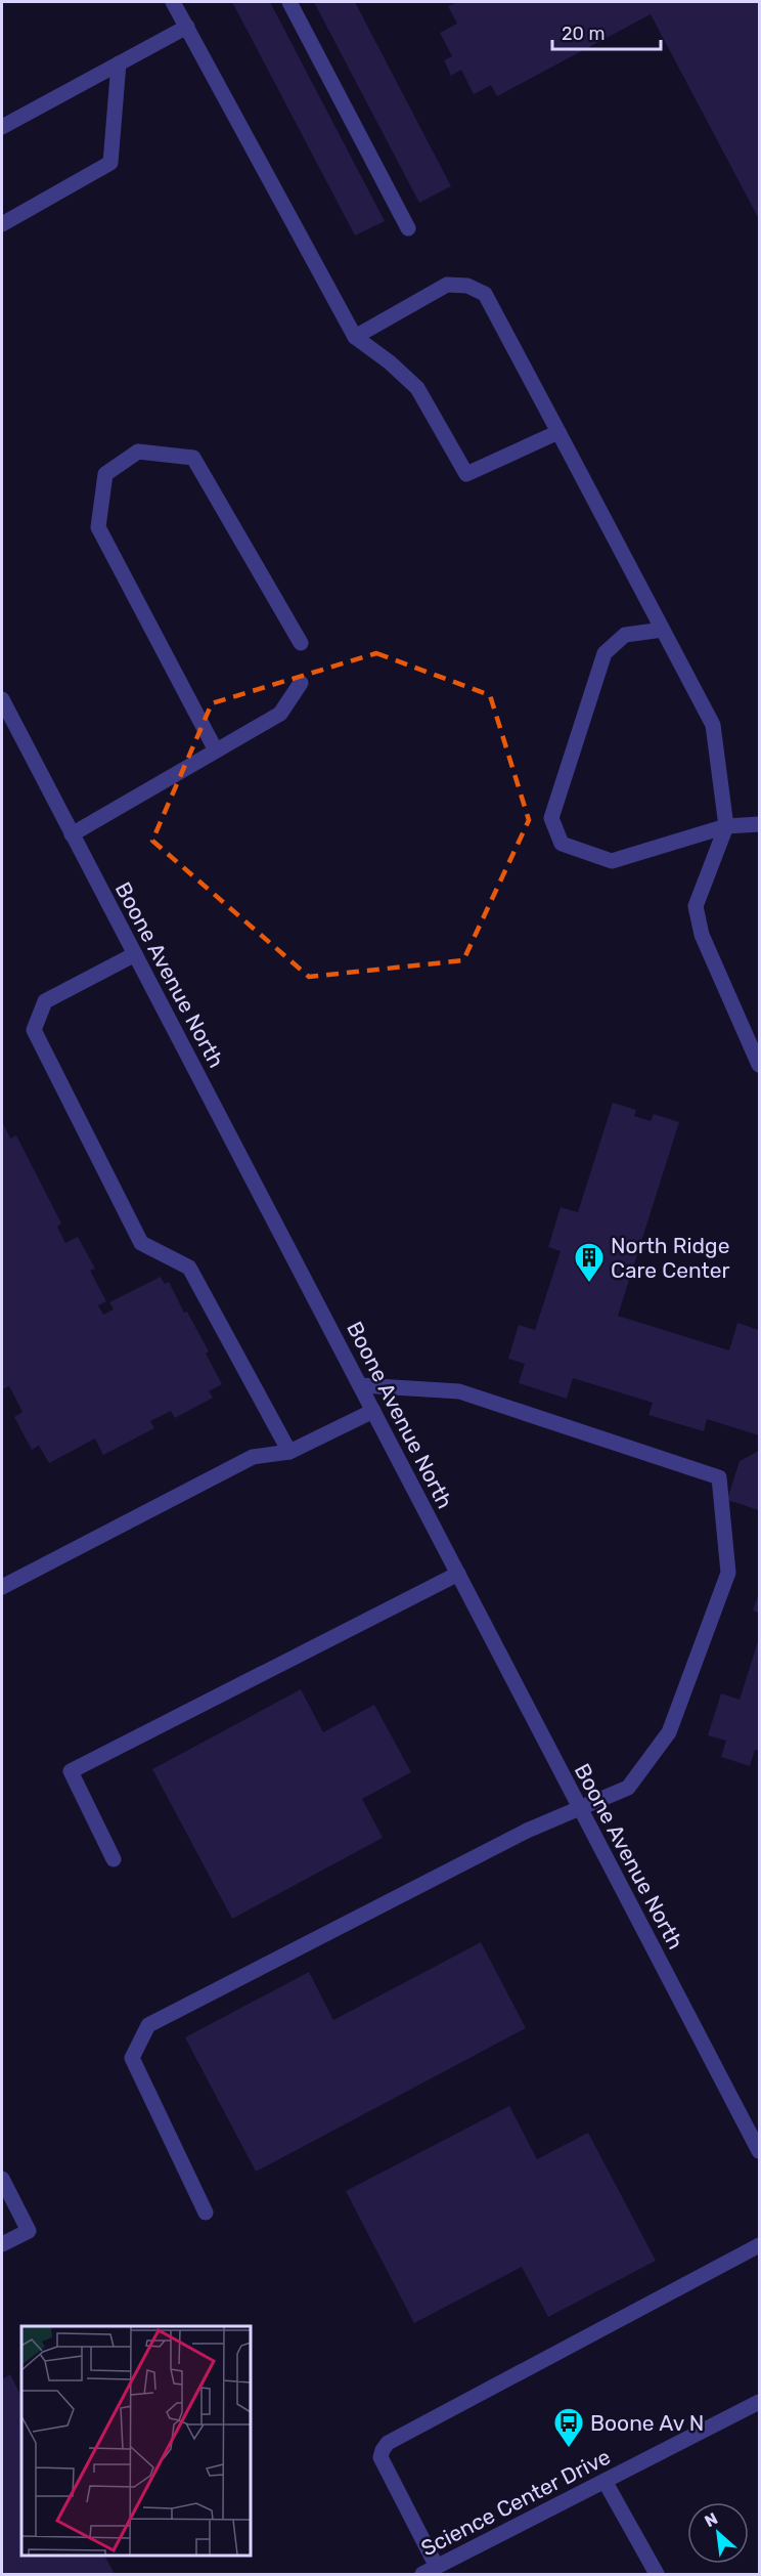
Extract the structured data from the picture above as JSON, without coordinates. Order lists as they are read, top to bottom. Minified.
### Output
{"streets":{"street":["Boone Avenue North","Science Center Drive"]},"places":{"building":["North Ridge Care Center"],"bus stop":["Boone Av N"]},"scale_bar":"20 m","north":"top left"}
